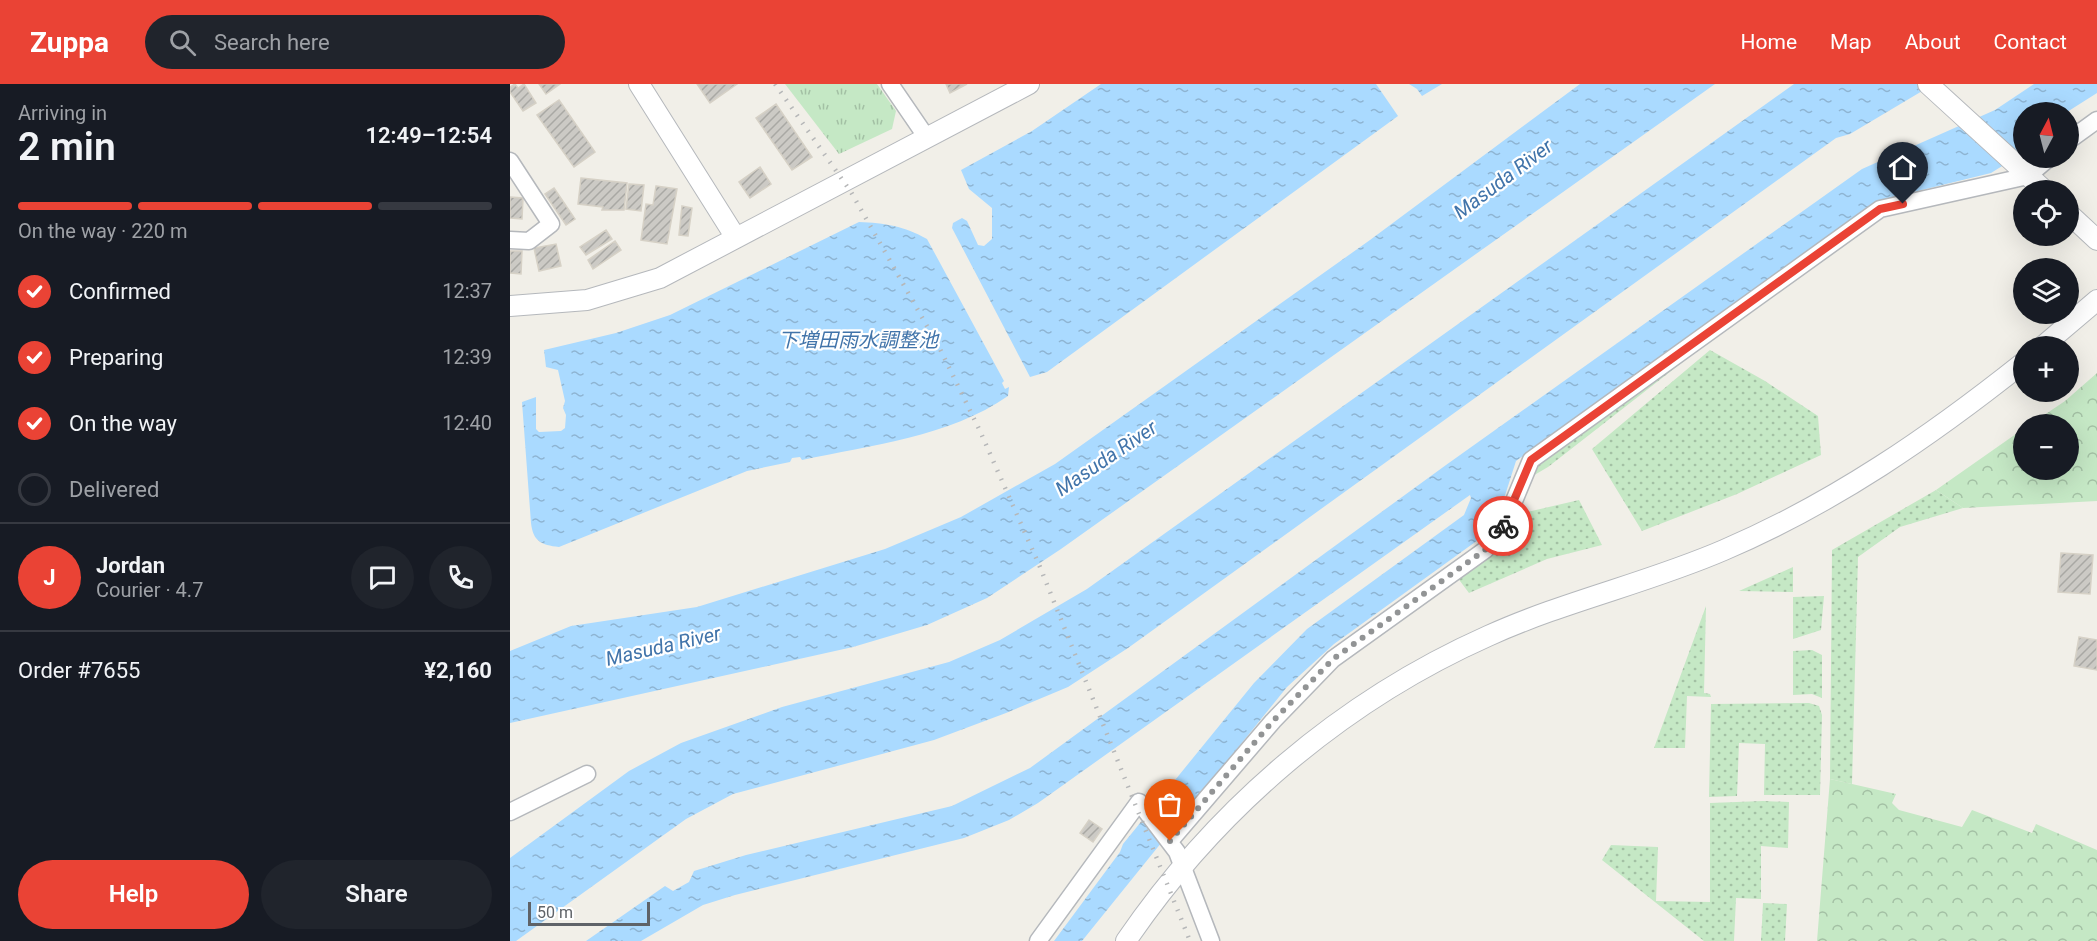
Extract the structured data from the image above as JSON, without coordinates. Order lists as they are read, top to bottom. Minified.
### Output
{"water":["Masuda River","下増田雨水調整池"],"scale_bar":"50 m","north":"top","page":{"header":"Zuppa","search":"Search here","nav":["Home","Map","About","Contact"],"heading":["2 min","Arriving in","12:49–12:54"],"panel":["Jordan","Courier · 4.7","Order #7655","¥2,160"],"map_buttons":["+","−"],"bar":"On the way · 220 m","list":[["Confirmed","12:37"],["Preparing","12:39"],["On the way","12:40"],"Delivered"],"round":"J","buttons":["Help","Share"],"scale":"50 m"}}
